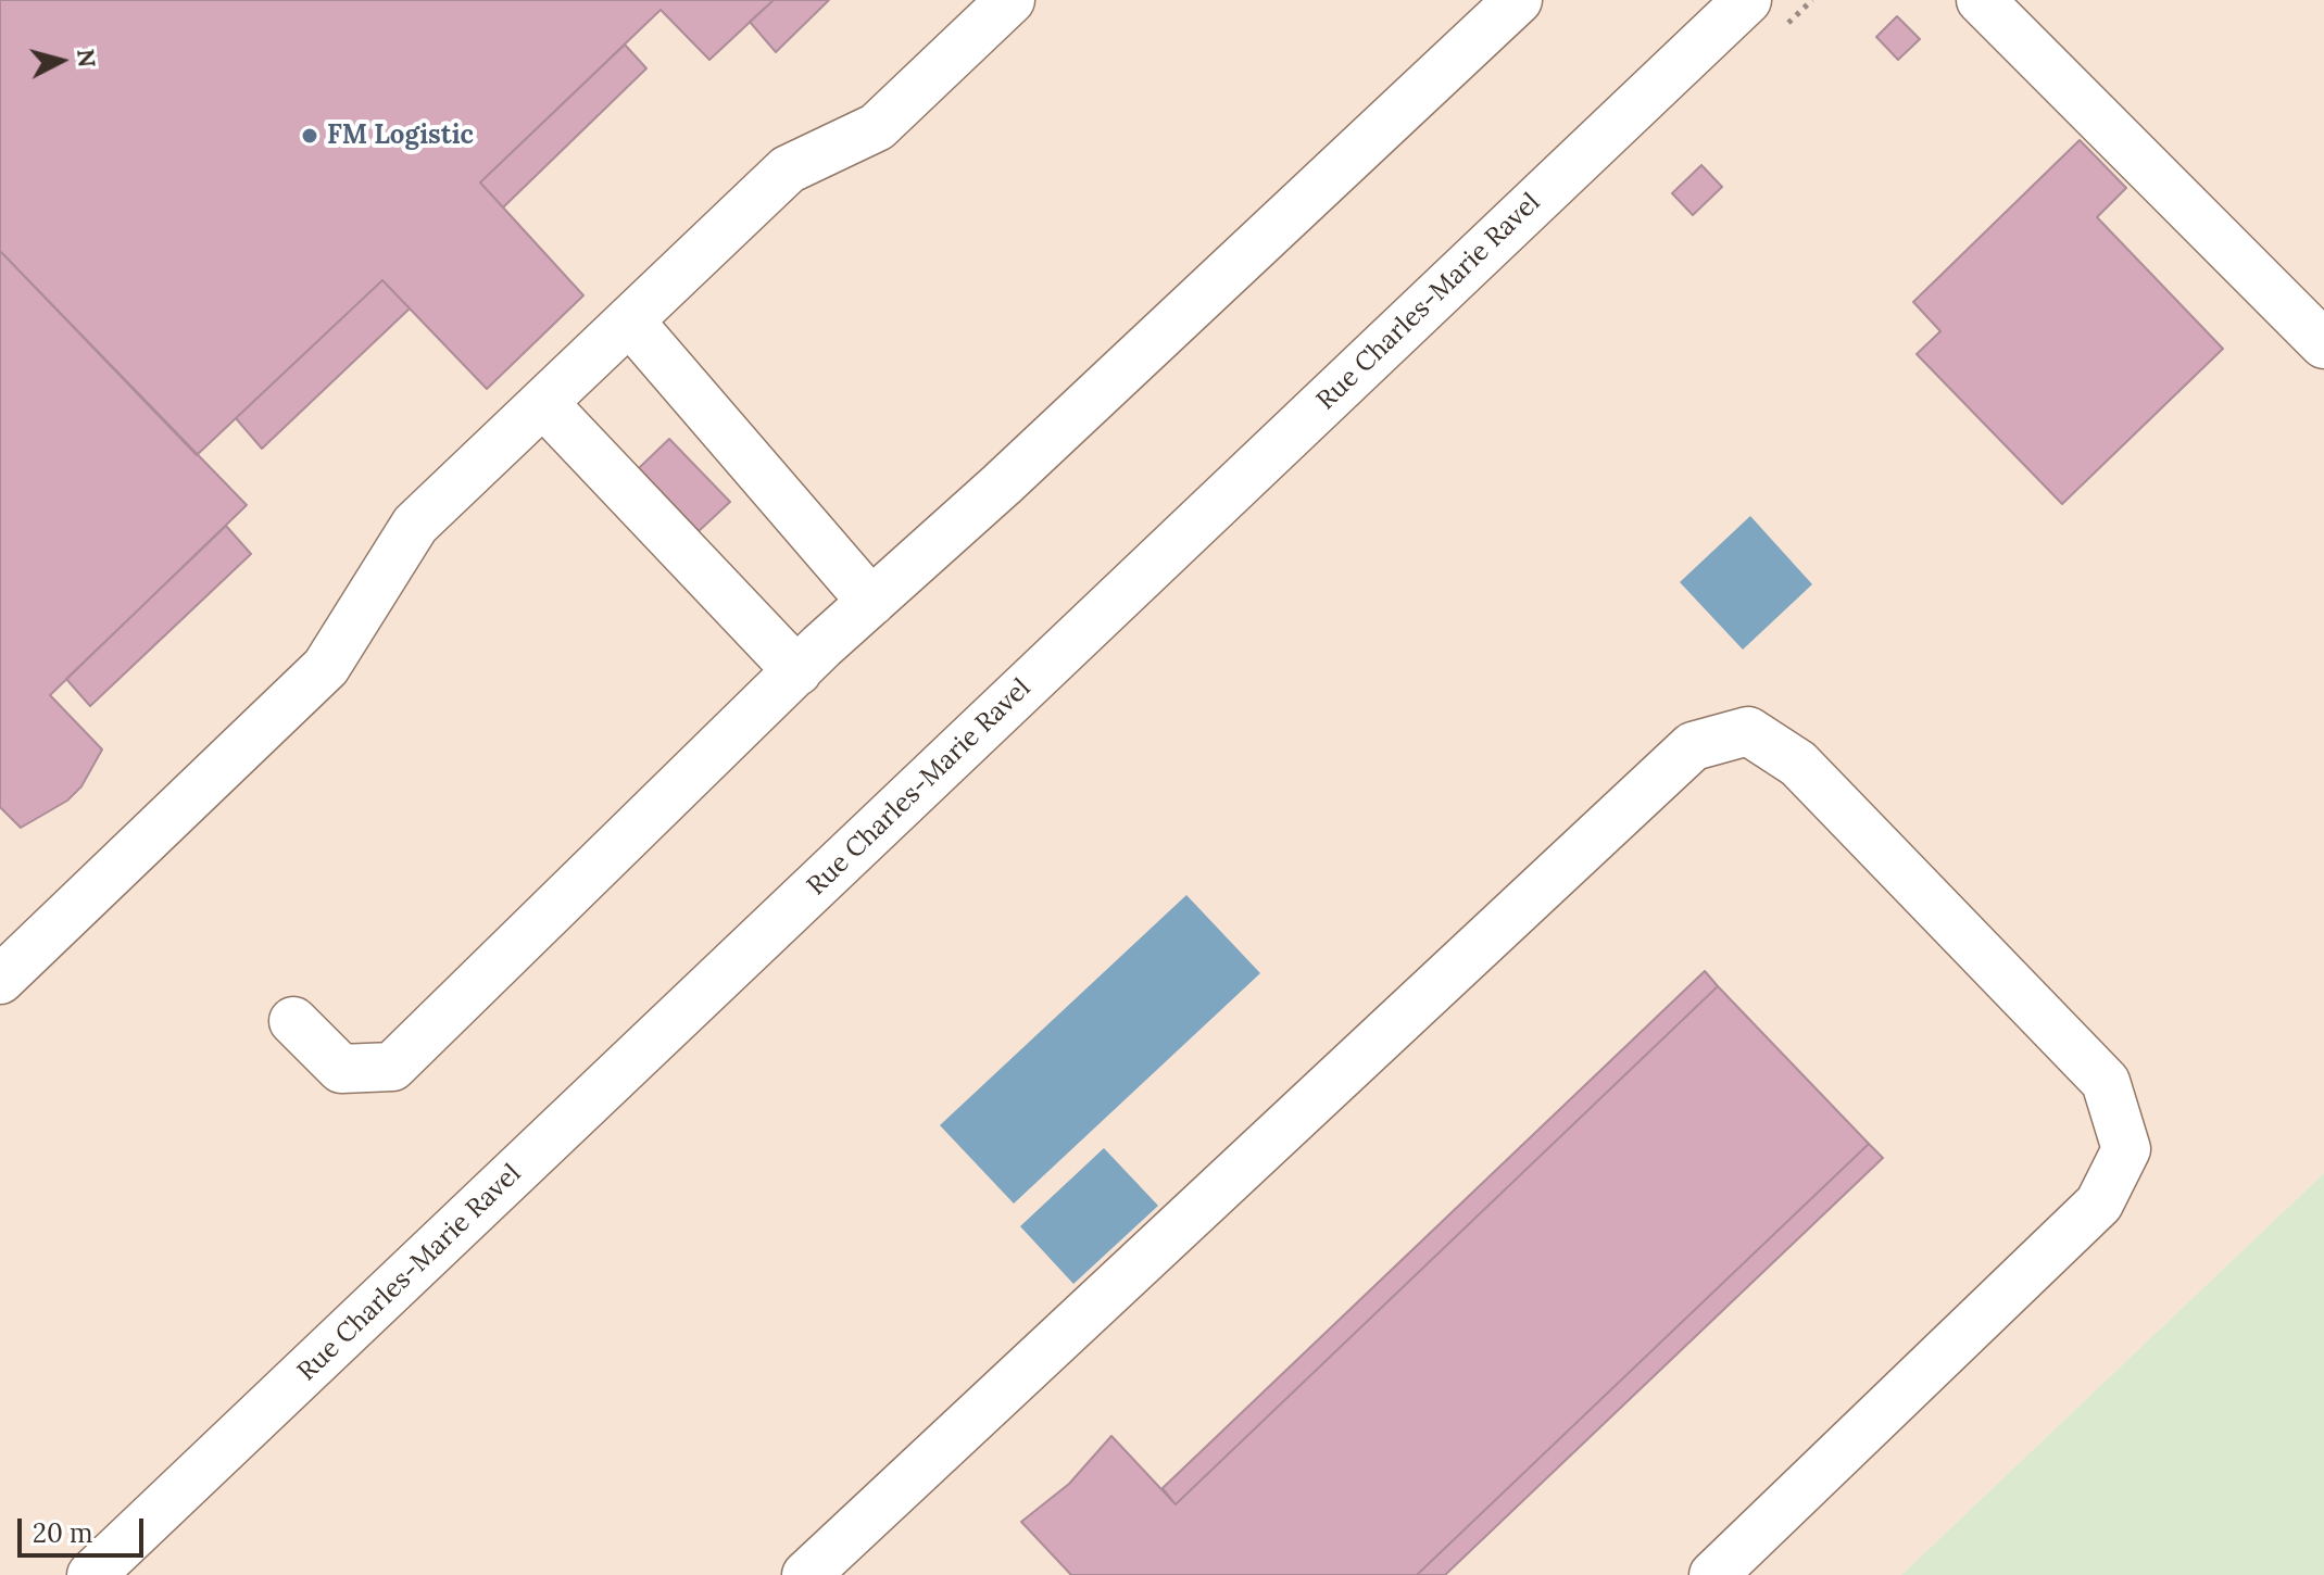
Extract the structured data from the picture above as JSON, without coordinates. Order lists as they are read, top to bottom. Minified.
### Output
{"streets":{"street":["Rue Charles-Marie Ravel"]},"places":["FM Logistic"],"scale_bar":"20 m","north":"right"}
